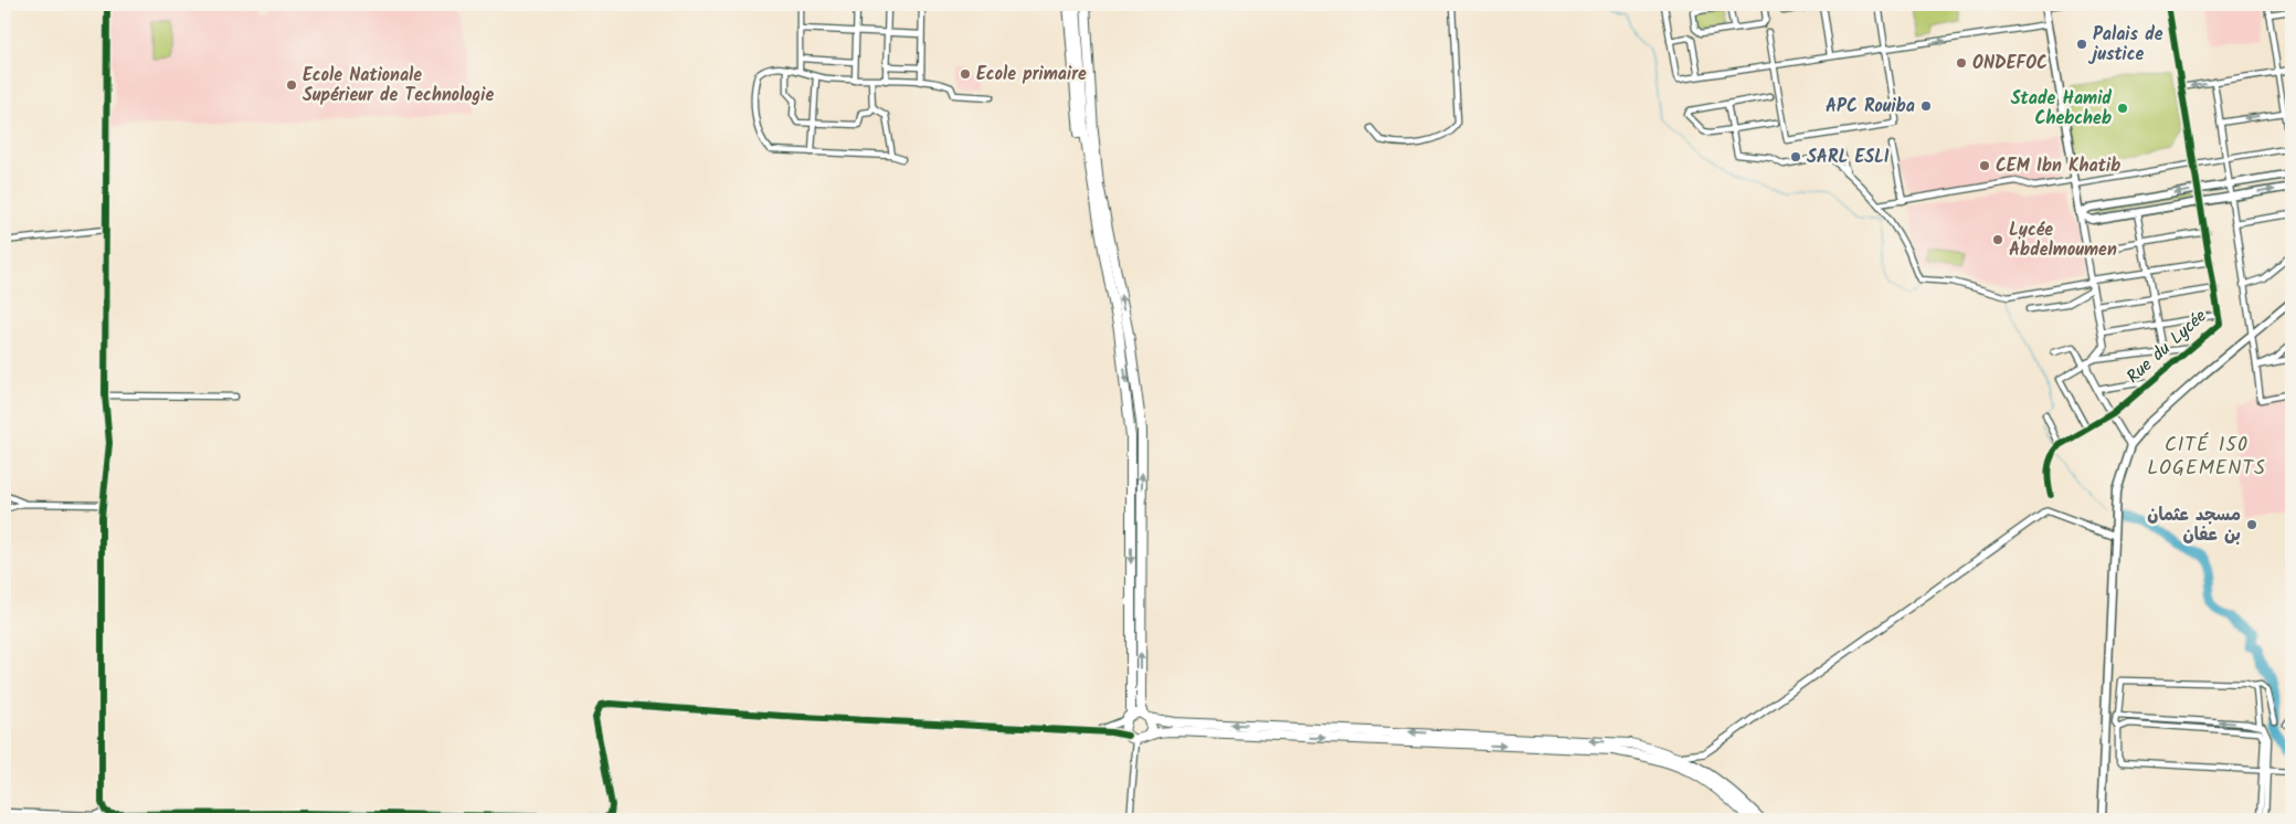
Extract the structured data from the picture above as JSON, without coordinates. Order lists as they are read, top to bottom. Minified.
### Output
{"streets":{"street":["Rue du Lycée"]},"districts":["CITÉ 150 LOGEMENTS"],"places":["Palais de justice","ONDEFOC","Ecole primaire","Ecole Nationale Supérieur de Technologie","APC Rouiba","Stade Hamid Chebcheb","SARL ESLI","CEM Ibn Khatib","Lycée Abdelmoumen","مسجد عثمان بن عفان"]}
